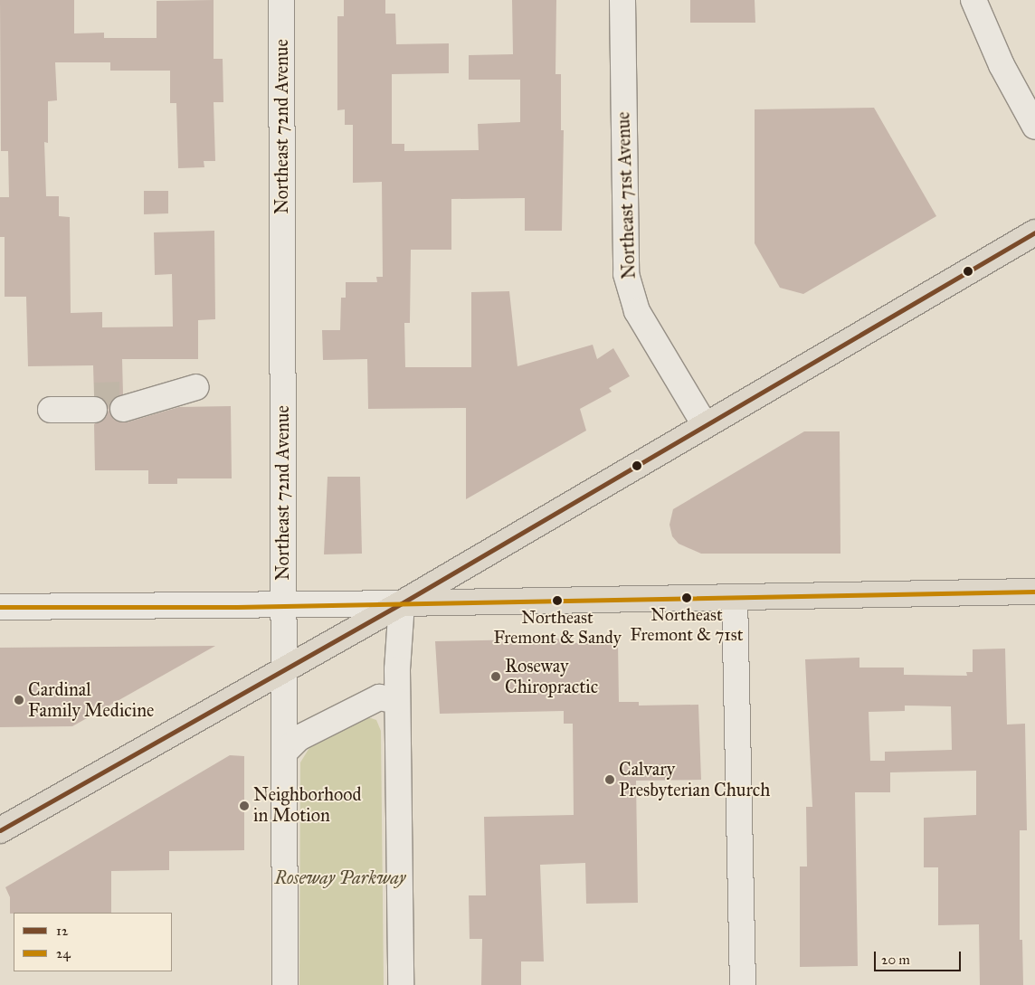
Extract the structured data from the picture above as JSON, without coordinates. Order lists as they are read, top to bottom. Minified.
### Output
{"streets":{"street":["Northeast 72nd Avenue","Northeast 71st Avenue"]},"parks":["Roseway Parkway"],"places":["Northeast Fremont & 71st","Northeast Fremont & Sandy","Roseway Chiropractic","Cardinal Family Medicine","Calvary Presbyterian Church","Neighborhood in Motion"],"lines":["transit line 12","transit line 24"],"legend":["12","24"],"scale_bar":"20 m"}
